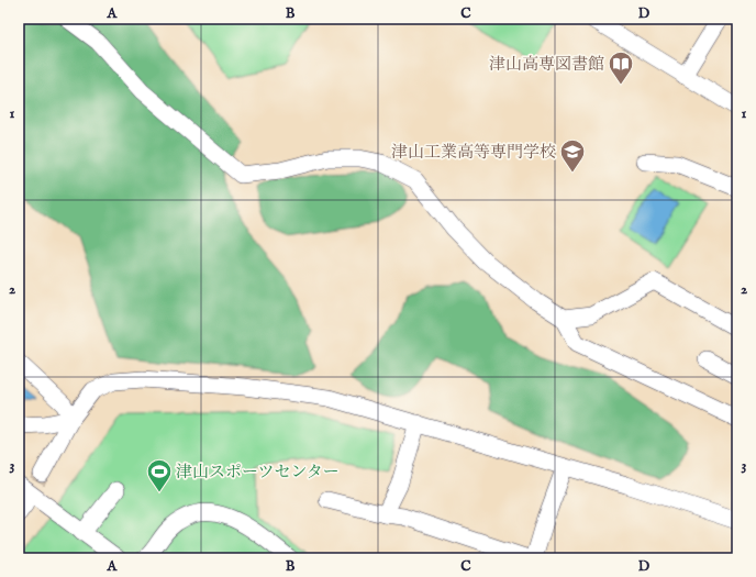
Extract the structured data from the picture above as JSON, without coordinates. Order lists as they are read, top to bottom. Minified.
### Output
{"places":{"library":["津山高専図書館"],"school or university":["津山工業高等専門学校"],"sports":["津山スポーツセンター"]},"grid":{"columns":["A","B","C","D"],"rows":["1","2","3"]}}
